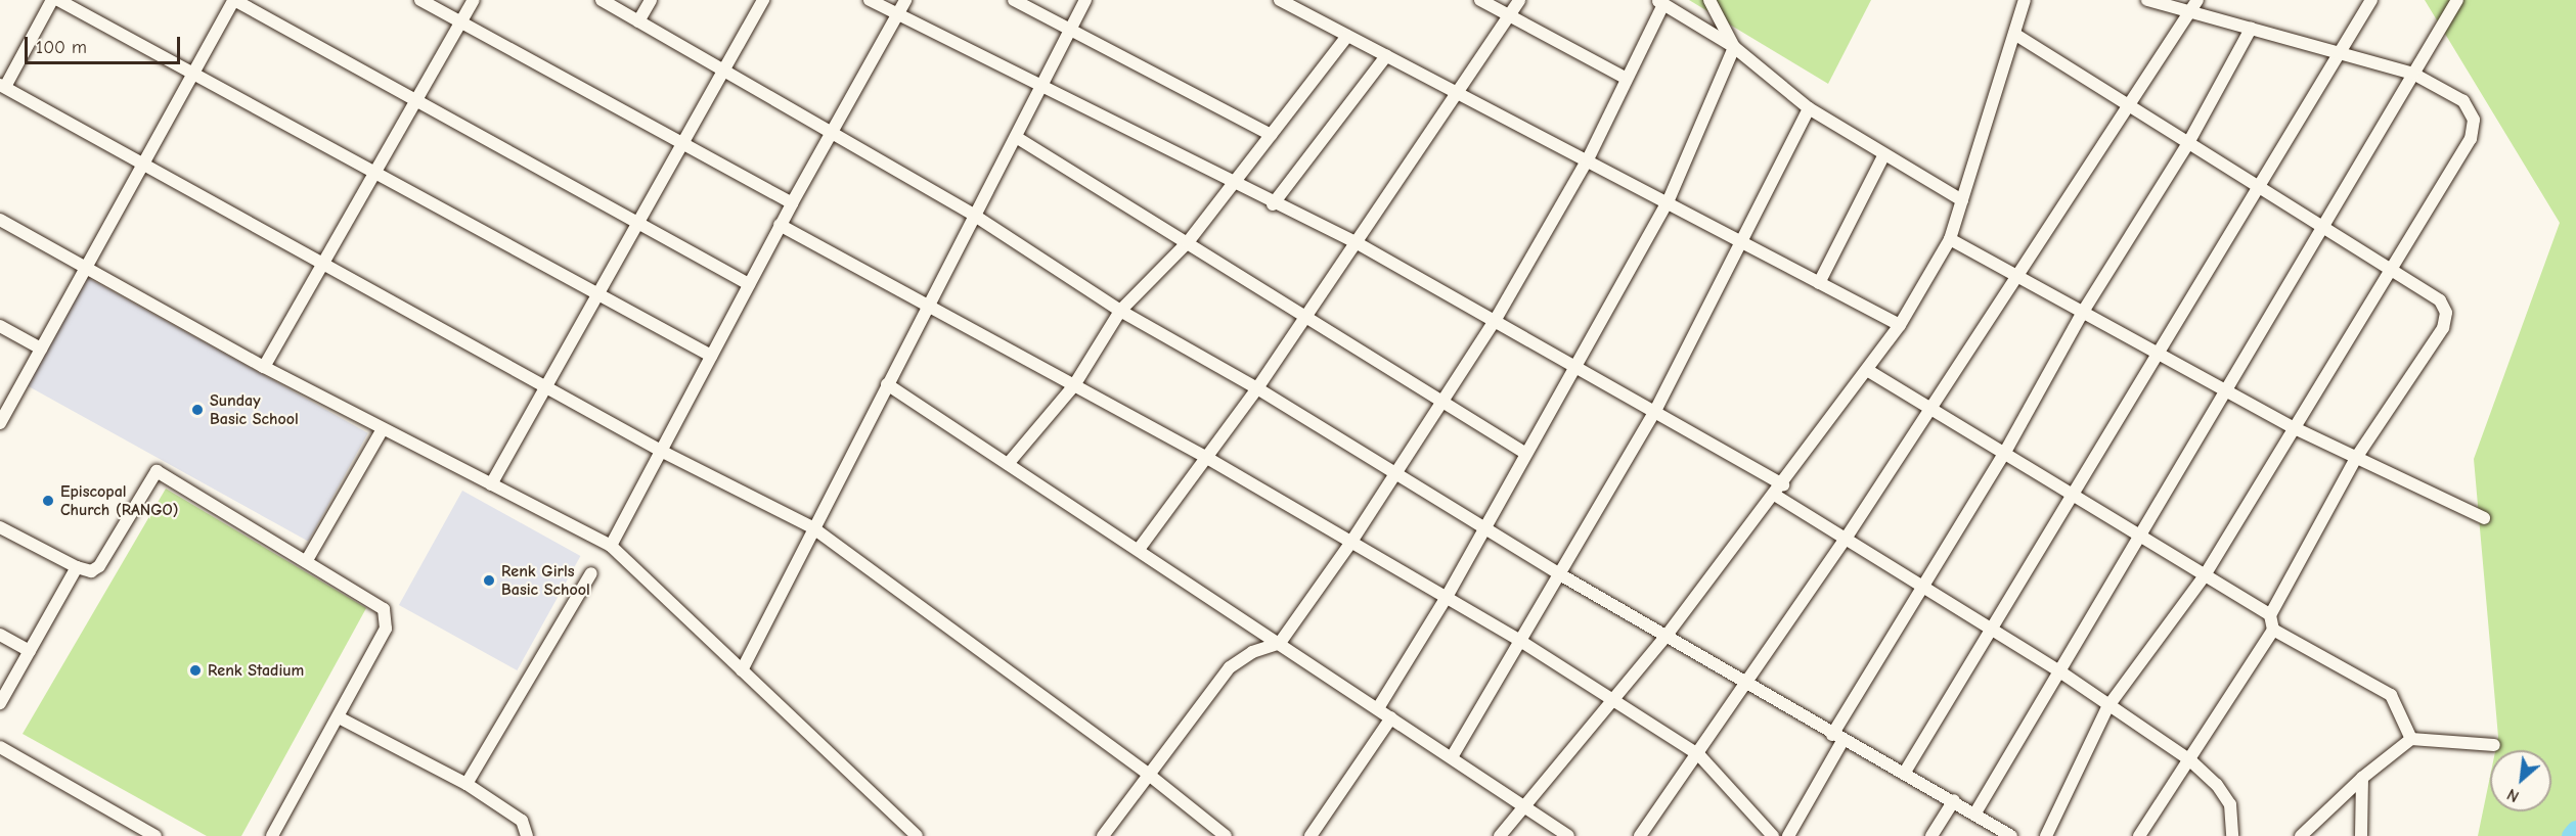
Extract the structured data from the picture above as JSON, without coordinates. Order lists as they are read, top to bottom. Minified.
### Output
{"places":["Sunday Basic School","Episcopal Church (RANGO)","Renk Girls Basic School","Renk Stadium"],"scale_bar":"100 m","north":"bottom left"}
